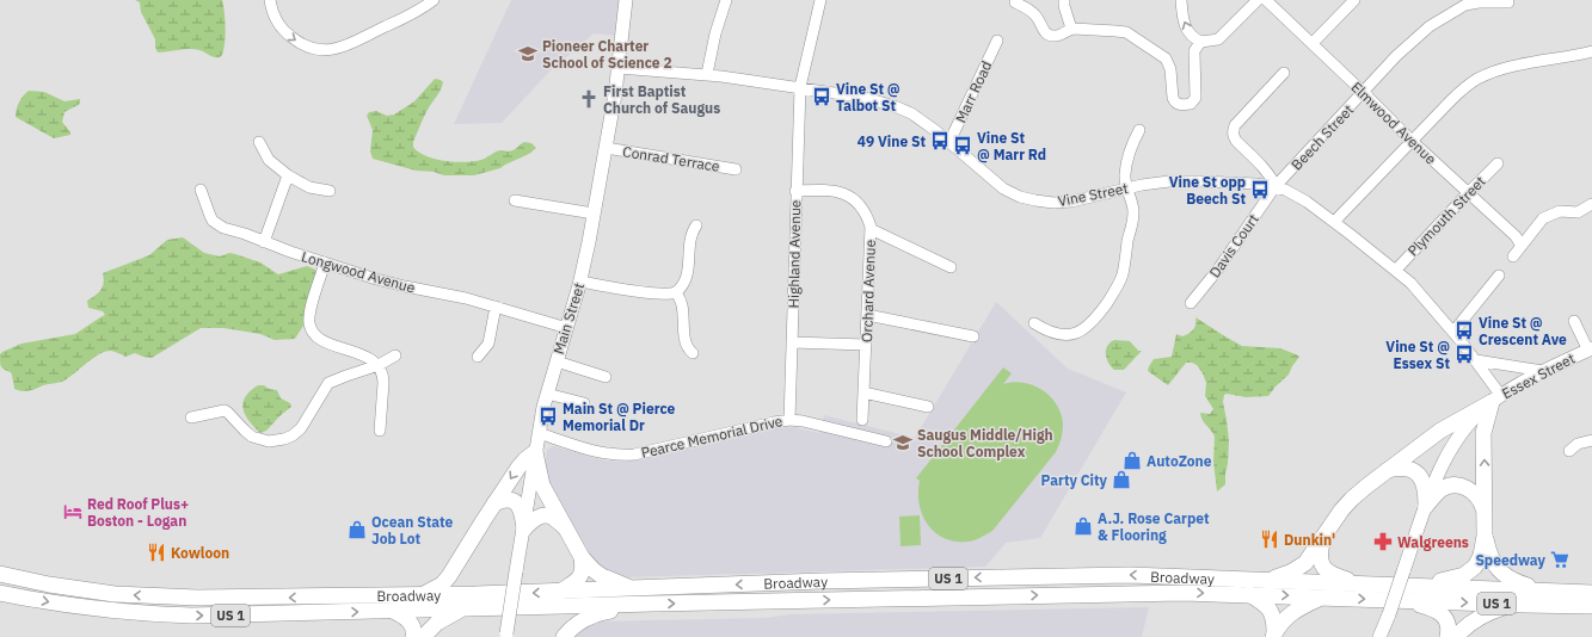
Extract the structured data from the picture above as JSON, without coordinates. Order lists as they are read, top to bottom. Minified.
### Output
{"streets":{"highway":["Broadway","US 1"],"main road":["Main Street","Essex Street"],"street":["Marr Road","Elmwood Avenue","Beech Street","Conrad Terrace","Vine Street","Plymouth Street","Davis Court","Highland Avenue","Longwood Avenue","Orchard Avenue","Pearce Memorial Drive"]},"crossings":[["Marr Road","Vine Street"],["Elmwood Avenue","Beech Street"],["Elmwood Avenue","Plymouth Street"],["Beech Street","Vine Street"],["Beech Street","Davis Court"],["Conrad Terrace","Main Street"],["Vine Street","Plymouth Street"],["Vine Street","Davis Court"],["Vine Street","Highland Avenue"],["Vine Street","Main Street"],["Vine Street","Essex Street"],["Highland Avenue","Orchard Avenue"],["Highland Avenue","Pearce Memorial Drive"],["Longwood Avenue","Main Street"],["Main Street","Pearce Memorial Drive"],["Essex Street","Broadway"]],"places":{"school or university":["Pioneer Charter School of Science 2","Saugus Middle/High School Complex"],"bus stop":["Vine St @ Talbot St","49 Vine St","Vine St @ Marr Rd","Vine St opp Beech St","Vine St @ Crescent Ave","Vine St @ Essex St","Main St @ Pierce Memorial Dr"],"church":["First Baptist Church of Saugus"],"shop":["AutoZone","Party City","A.J. Rose Carpet & Flooring","Ocean State Job Lot"],"hotel":["Red Roof Plus+ Boston - Logan"],"restaurant":["Dunkin'","Kowloon"],"pharmacy":["Walgreens"],"supermarket":["Speedway"]}}
